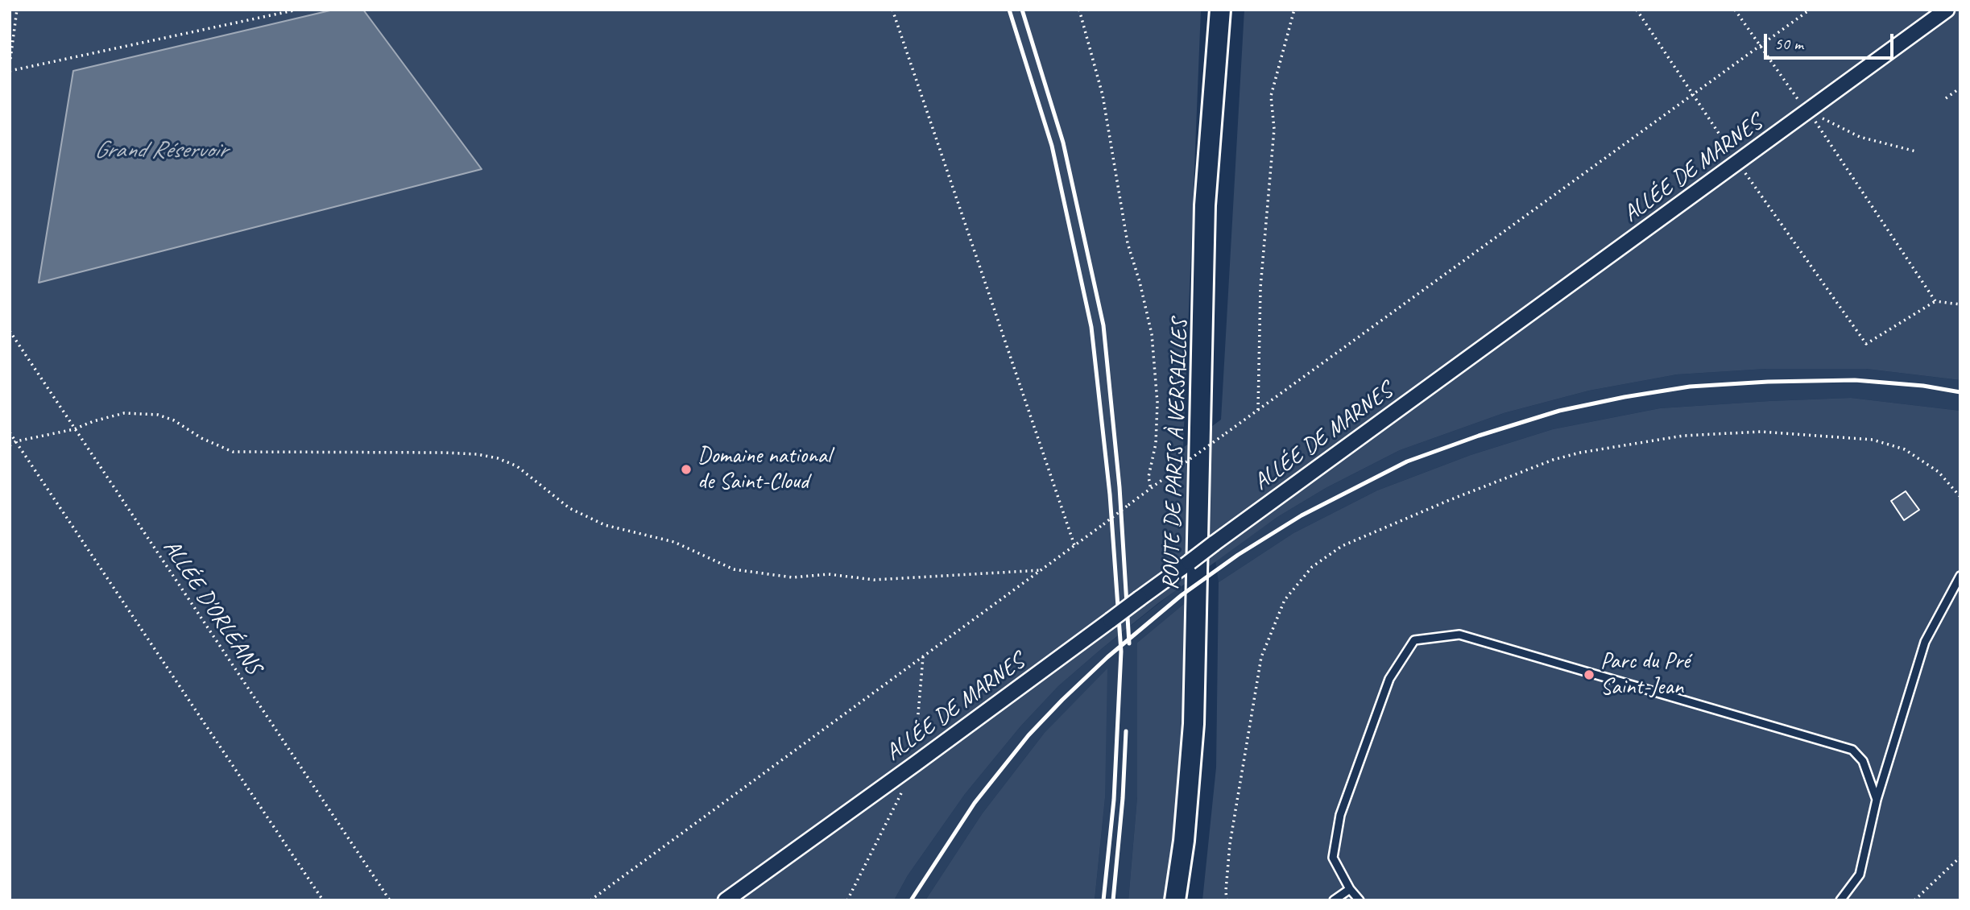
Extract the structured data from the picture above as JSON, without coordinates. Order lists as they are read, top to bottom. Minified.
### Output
{"streets":{"main road":["ROUTE DE PARIS À VERSAILLES"],"street":["ALLÉE DE MARNES"],"path":["ALLÉE D'ORLÉANS"]},"water":["Grand Réservoir"],"places":["Domaine national de Saint-Cloud","Parc du Pré Saint-Jean"],"scale_bar":"50 m"}
